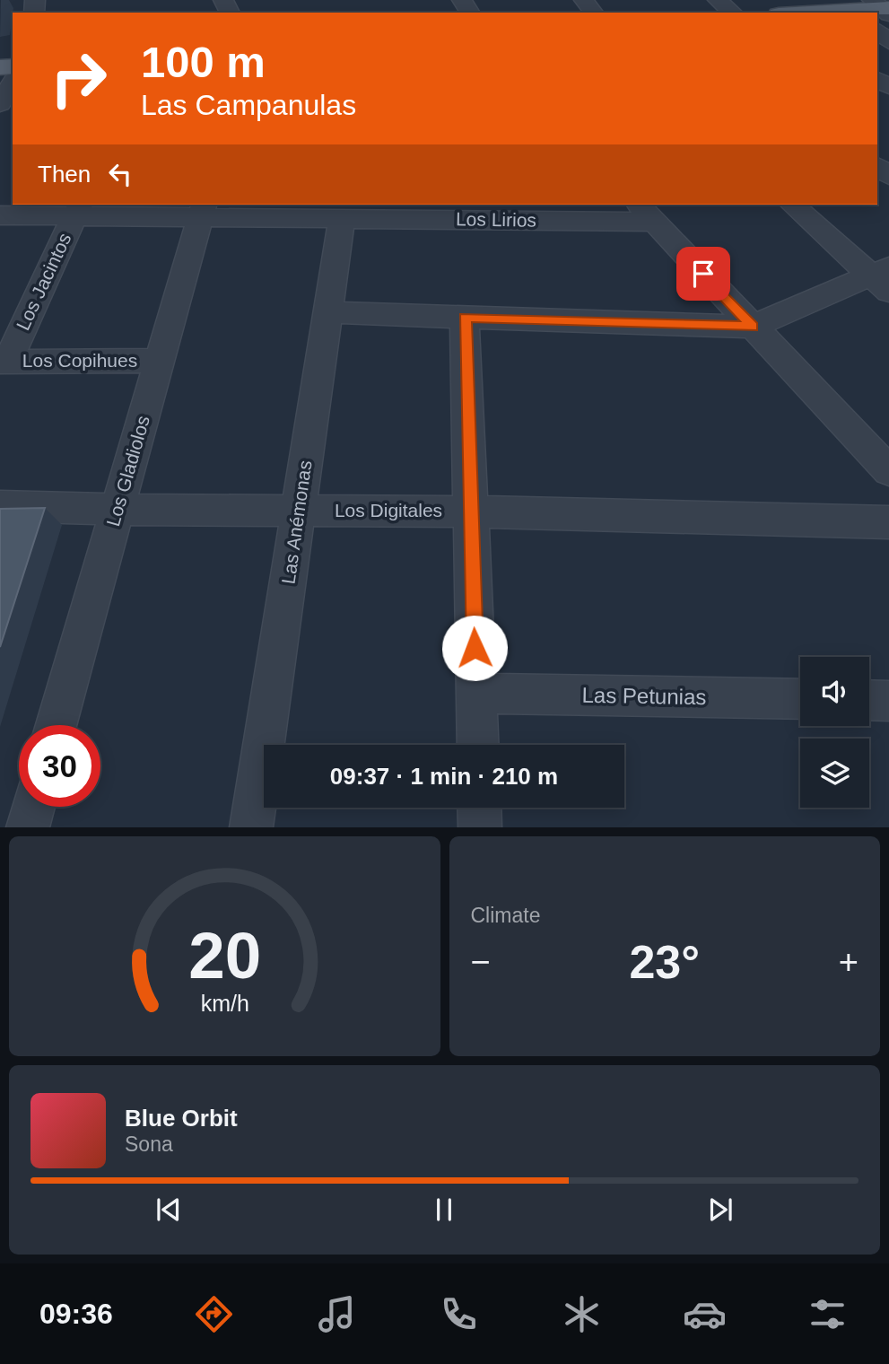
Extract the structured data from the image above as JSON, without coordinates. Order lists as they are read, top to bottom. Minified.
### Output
{"streets":{"street":["Los Lirios","Los Jacintos","Los Copihues","Los Gladiolos","Los Digitales","Las Anémonas","Las Petunias"]},"crossings":[["Los Lirios","Los Jacintos"],["Los Lirios","Los Gladiolos"],["Los Lirios","Las Anémonas"],["Los Jacintos","Los Copihues"],["Los Copihues","Los Gladiolos"],["Los Gladiolos","Los Digitales"],["Los Digitales","Las Anémonas"]],"page":{"turn":["100 m","Las Campanulas"],"then":"Then","limit":"30","trip":"09:37 · 1 min · 210 m","tile":"Climate","heat":["−","23°","+"],"song":["Blue Orbit","Sona"],"tabs":"09:36","gauge":["20","km/h"]}}
